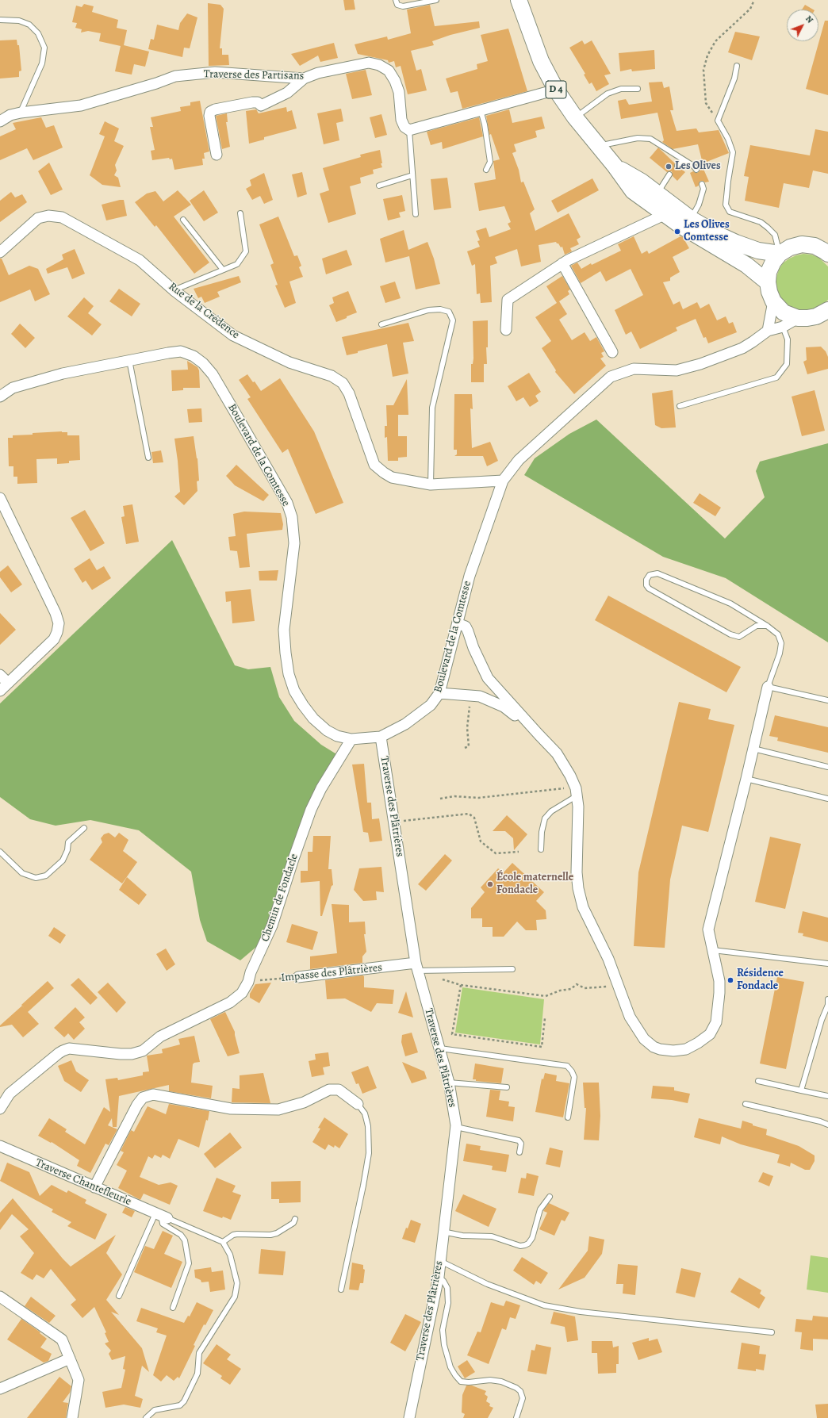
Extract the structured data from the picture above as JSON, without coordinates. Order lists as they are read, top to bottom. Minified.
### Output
{"streets":{"main road":["D 4"],"street":["Traverse des Partisans","Rue de la Crédence","Boulevard de la Comtesse","Traverse des Plâtrières","Chemin de Fondacle","Impasse des Plâtrières","Traverse Chantefleurie"]},"crossings":[["Rue de la Crédence","Boulevard de la Comtesse"],["Boulevard de la Comtesse","Traverse des Plâtrières"],["Boulevard de la Comtesse","Chemin de Fondacle"],["Traverse des Plâtrières","Impasse des Plâtrières"],["Chemin de Fondacle","Impasse des Plâtrières"]],"places":["Les Olives","Les Olives Comtesse","École maternelle Fondacle","Résidence Fondacle"],"north":"top right"}
